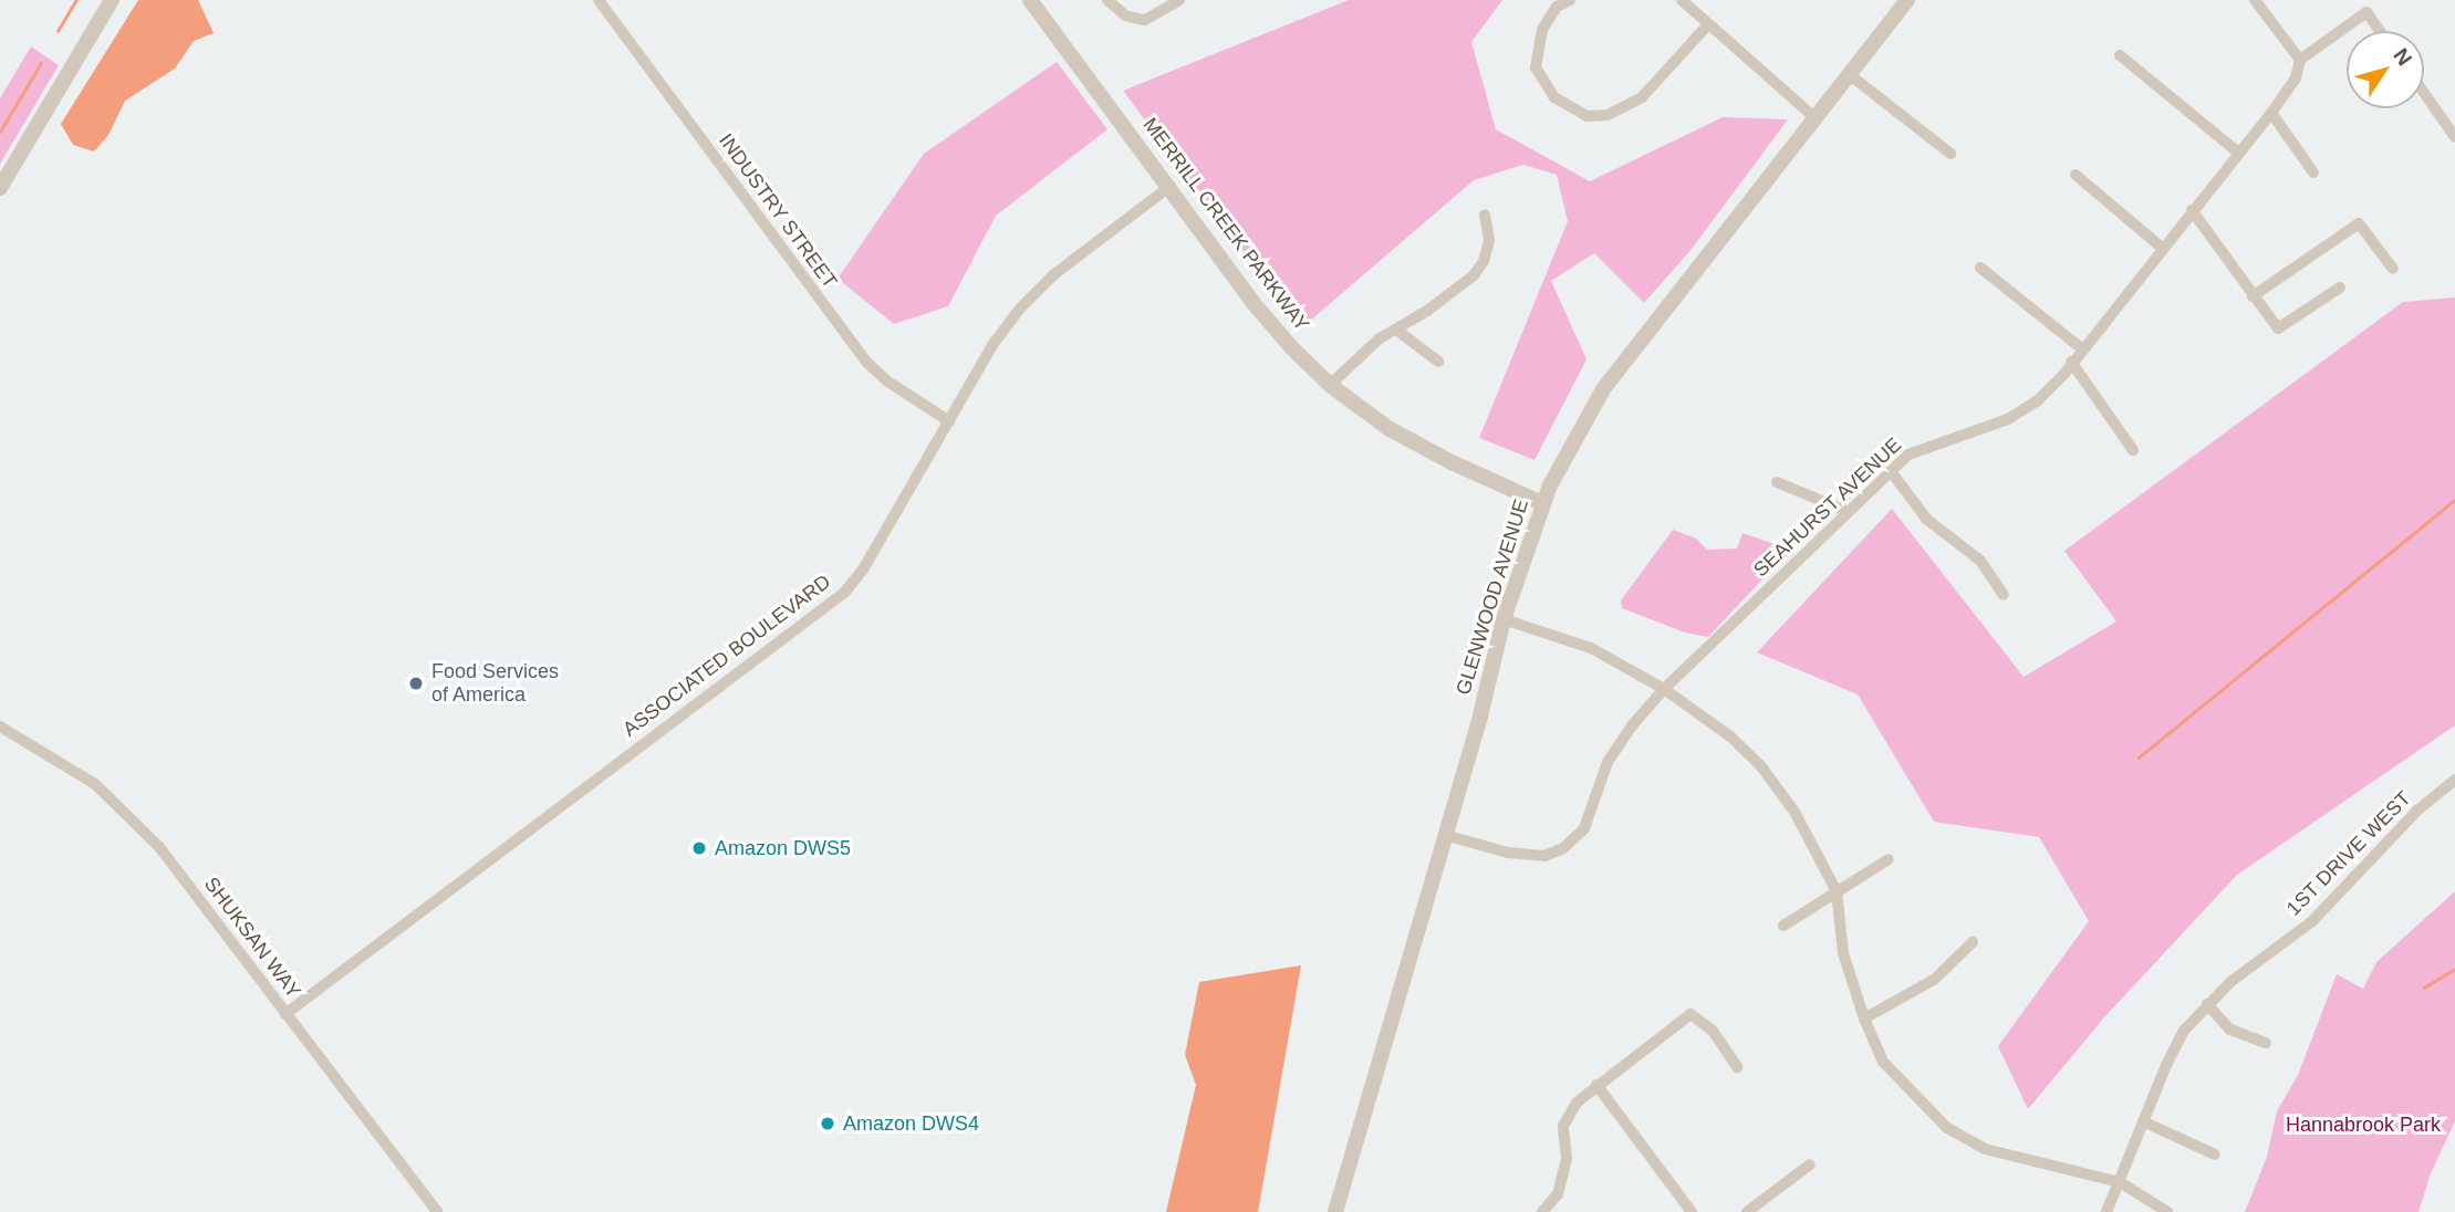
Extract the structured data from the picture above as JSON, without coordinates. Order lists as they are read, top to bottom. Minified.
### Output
{"streets":{"street":["INDUSTRY STREET","MERRILL CREEK PARKWAY","SEAHURST AVENUE","GLENWOOD AVENUE","ASSOCIATED BOULEVARD","1ST DRIVE WEST","SHUKSAN WAY"]},"crossings":[["INDUSTRY STREET","ASSOCIATED BOULEVARD"],["MERRILL CREEK PARKWAY","GLENWOOD AVENUE"],["MERRILL CREEK PARKWAY","ASSOCIATED BOULEVARD"],["SEAHURST AVENUE","GLENWOOD AVENUE"],["ASSOCIATED BOULEVARD","SHUKSAN WAY"]],"parks":["Hannabrook Park"],"places":["Food Services of America","Amazon DWS5","Amazon DWS4"],"north":"top right"}
